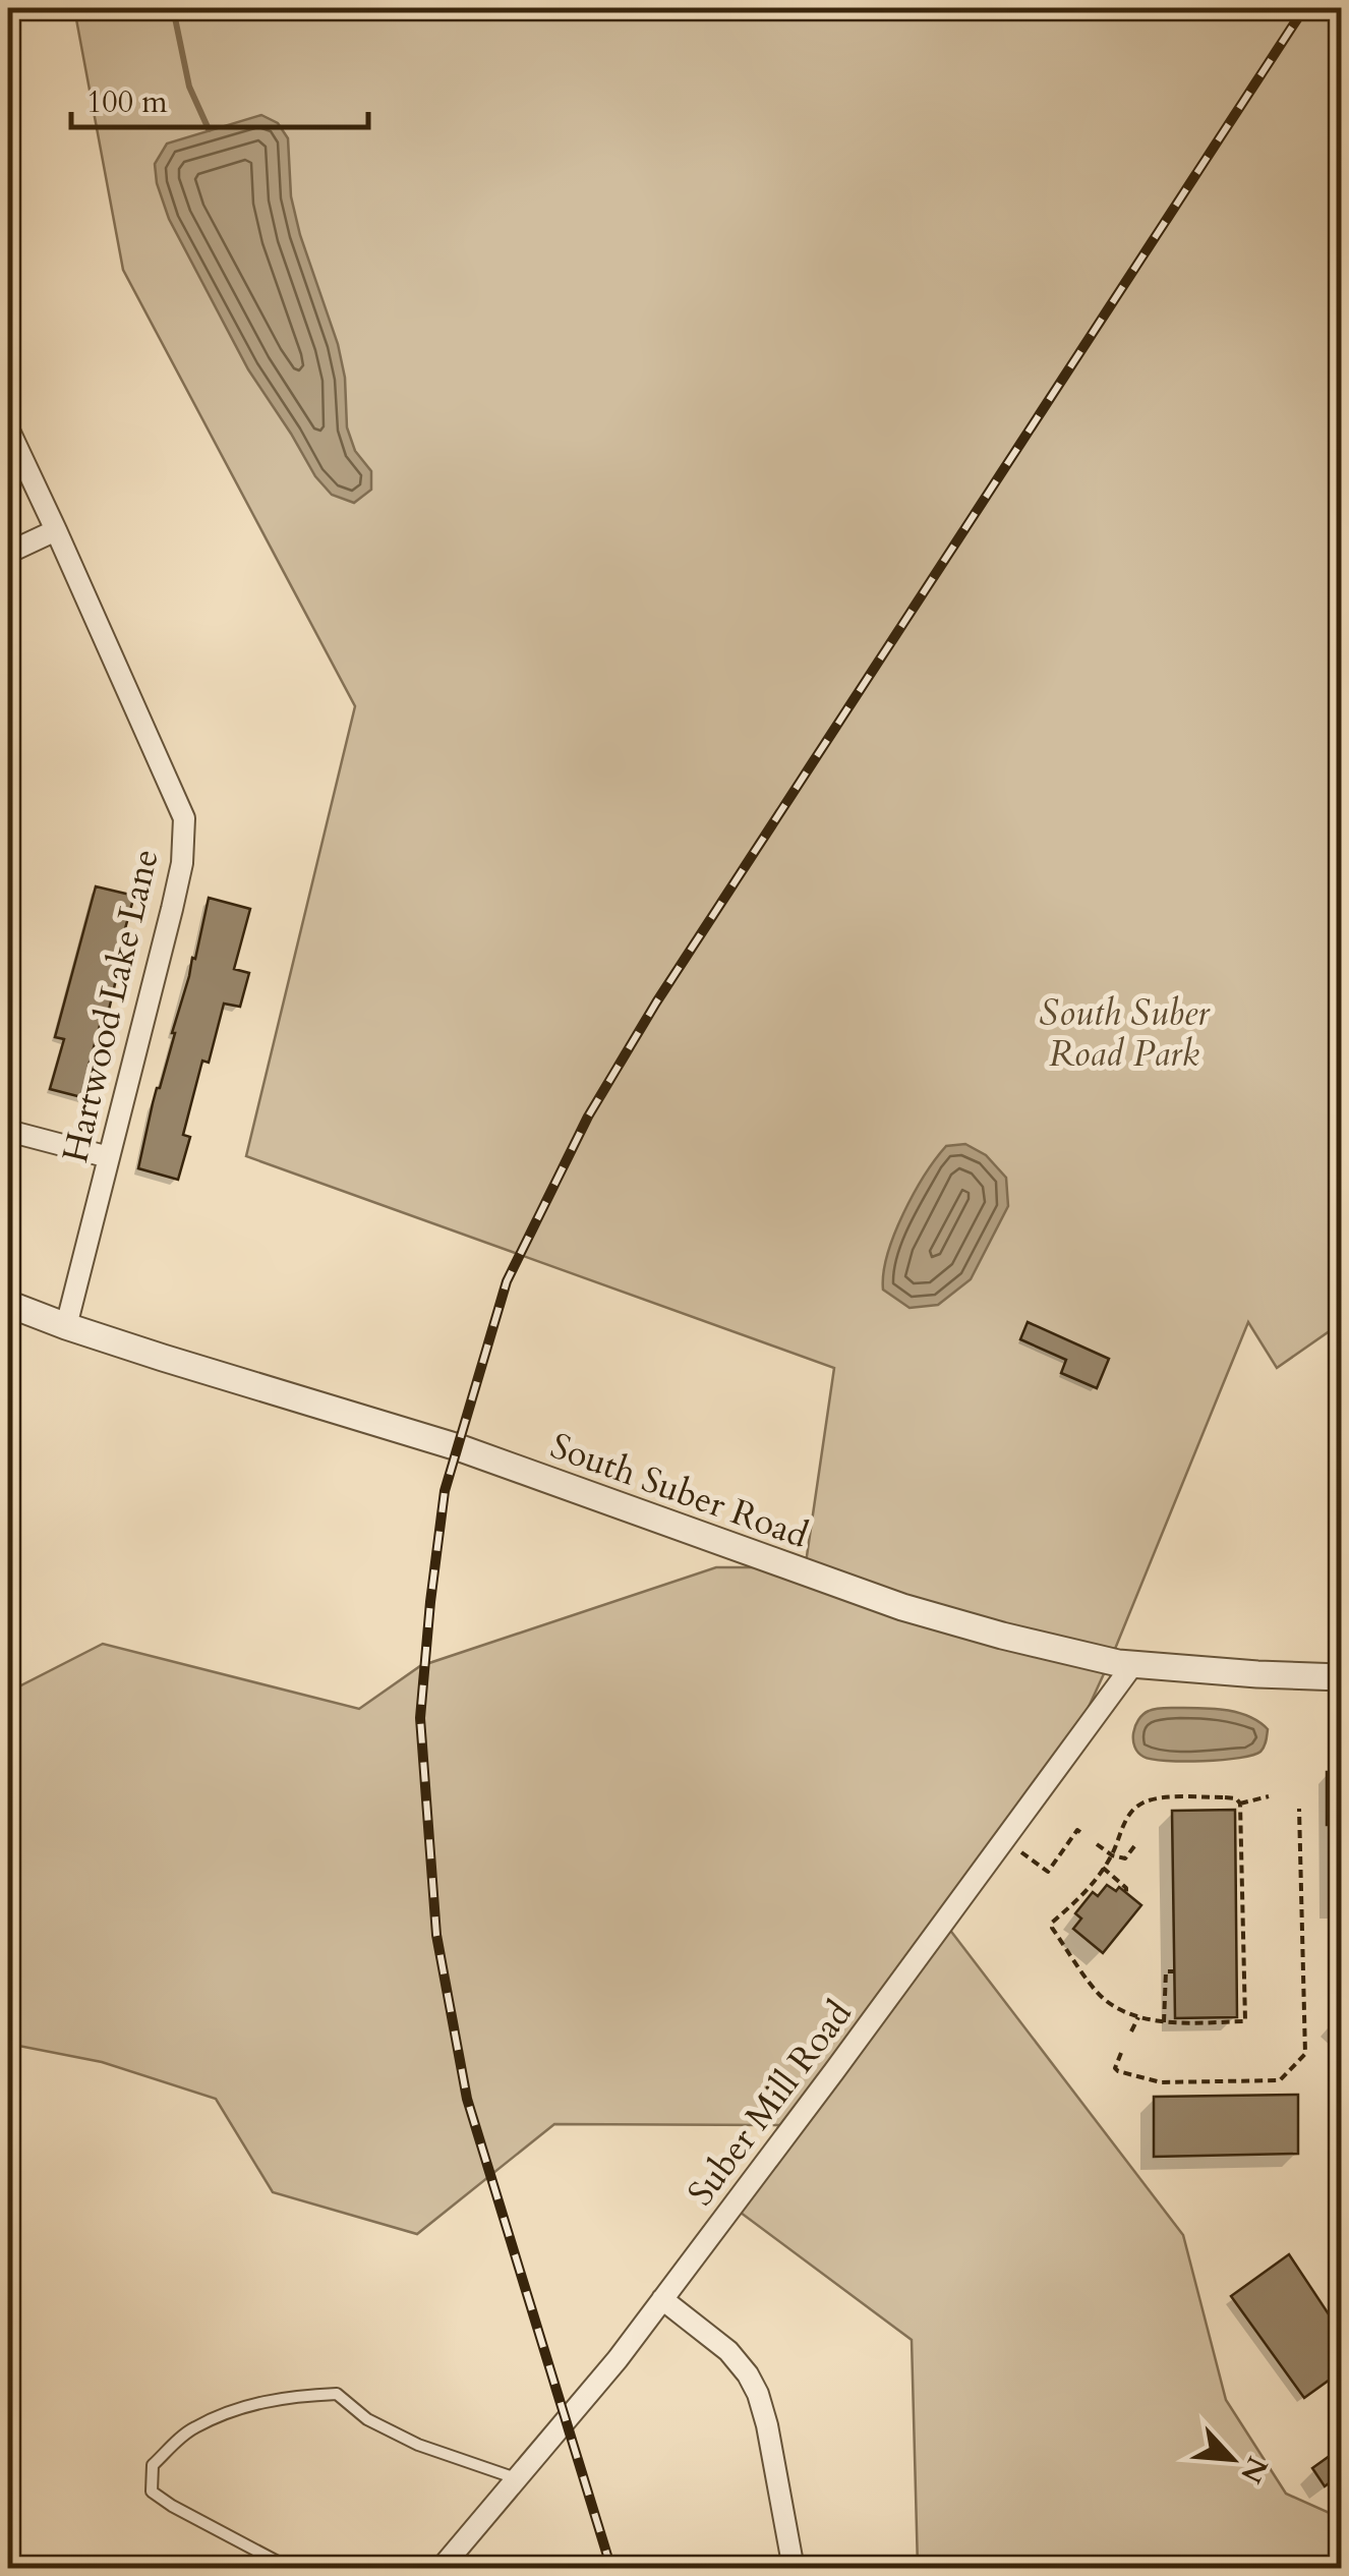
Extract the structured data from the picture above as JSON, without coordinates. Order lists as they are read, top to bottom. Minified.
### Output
{"streets":{"street":["Hartwood Lake Lane","South Suber Road","Suber Mill Road"]},"crossings":[["Hartwood Lake Lane","South Suber Road"],["South Suber Road","Suber Mill Road"]],"parks":["South Suber Road Park"],"scale_bar":"100 m","north":"bottom right"}
